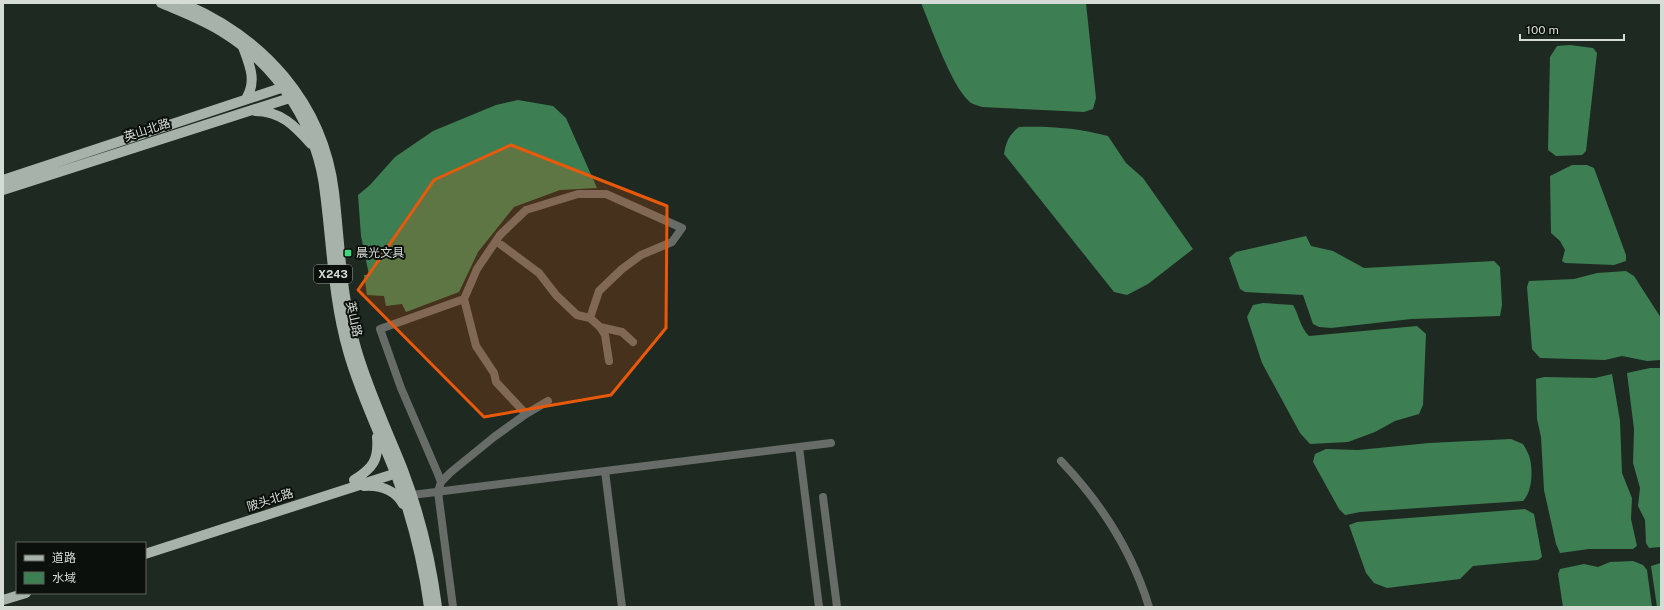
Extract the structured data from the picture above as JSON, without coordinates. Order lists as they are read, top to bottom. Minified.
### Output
{"streets":{"main road":["英山北路","X243","英山路","陂头北路"]},"crossings":[["英山北路","英山路"],["英山路","陂头北路"]],"places":{"transit":["晨光文具"]},"legend":["道路","水域"],"scale_bar":"100 m"}
